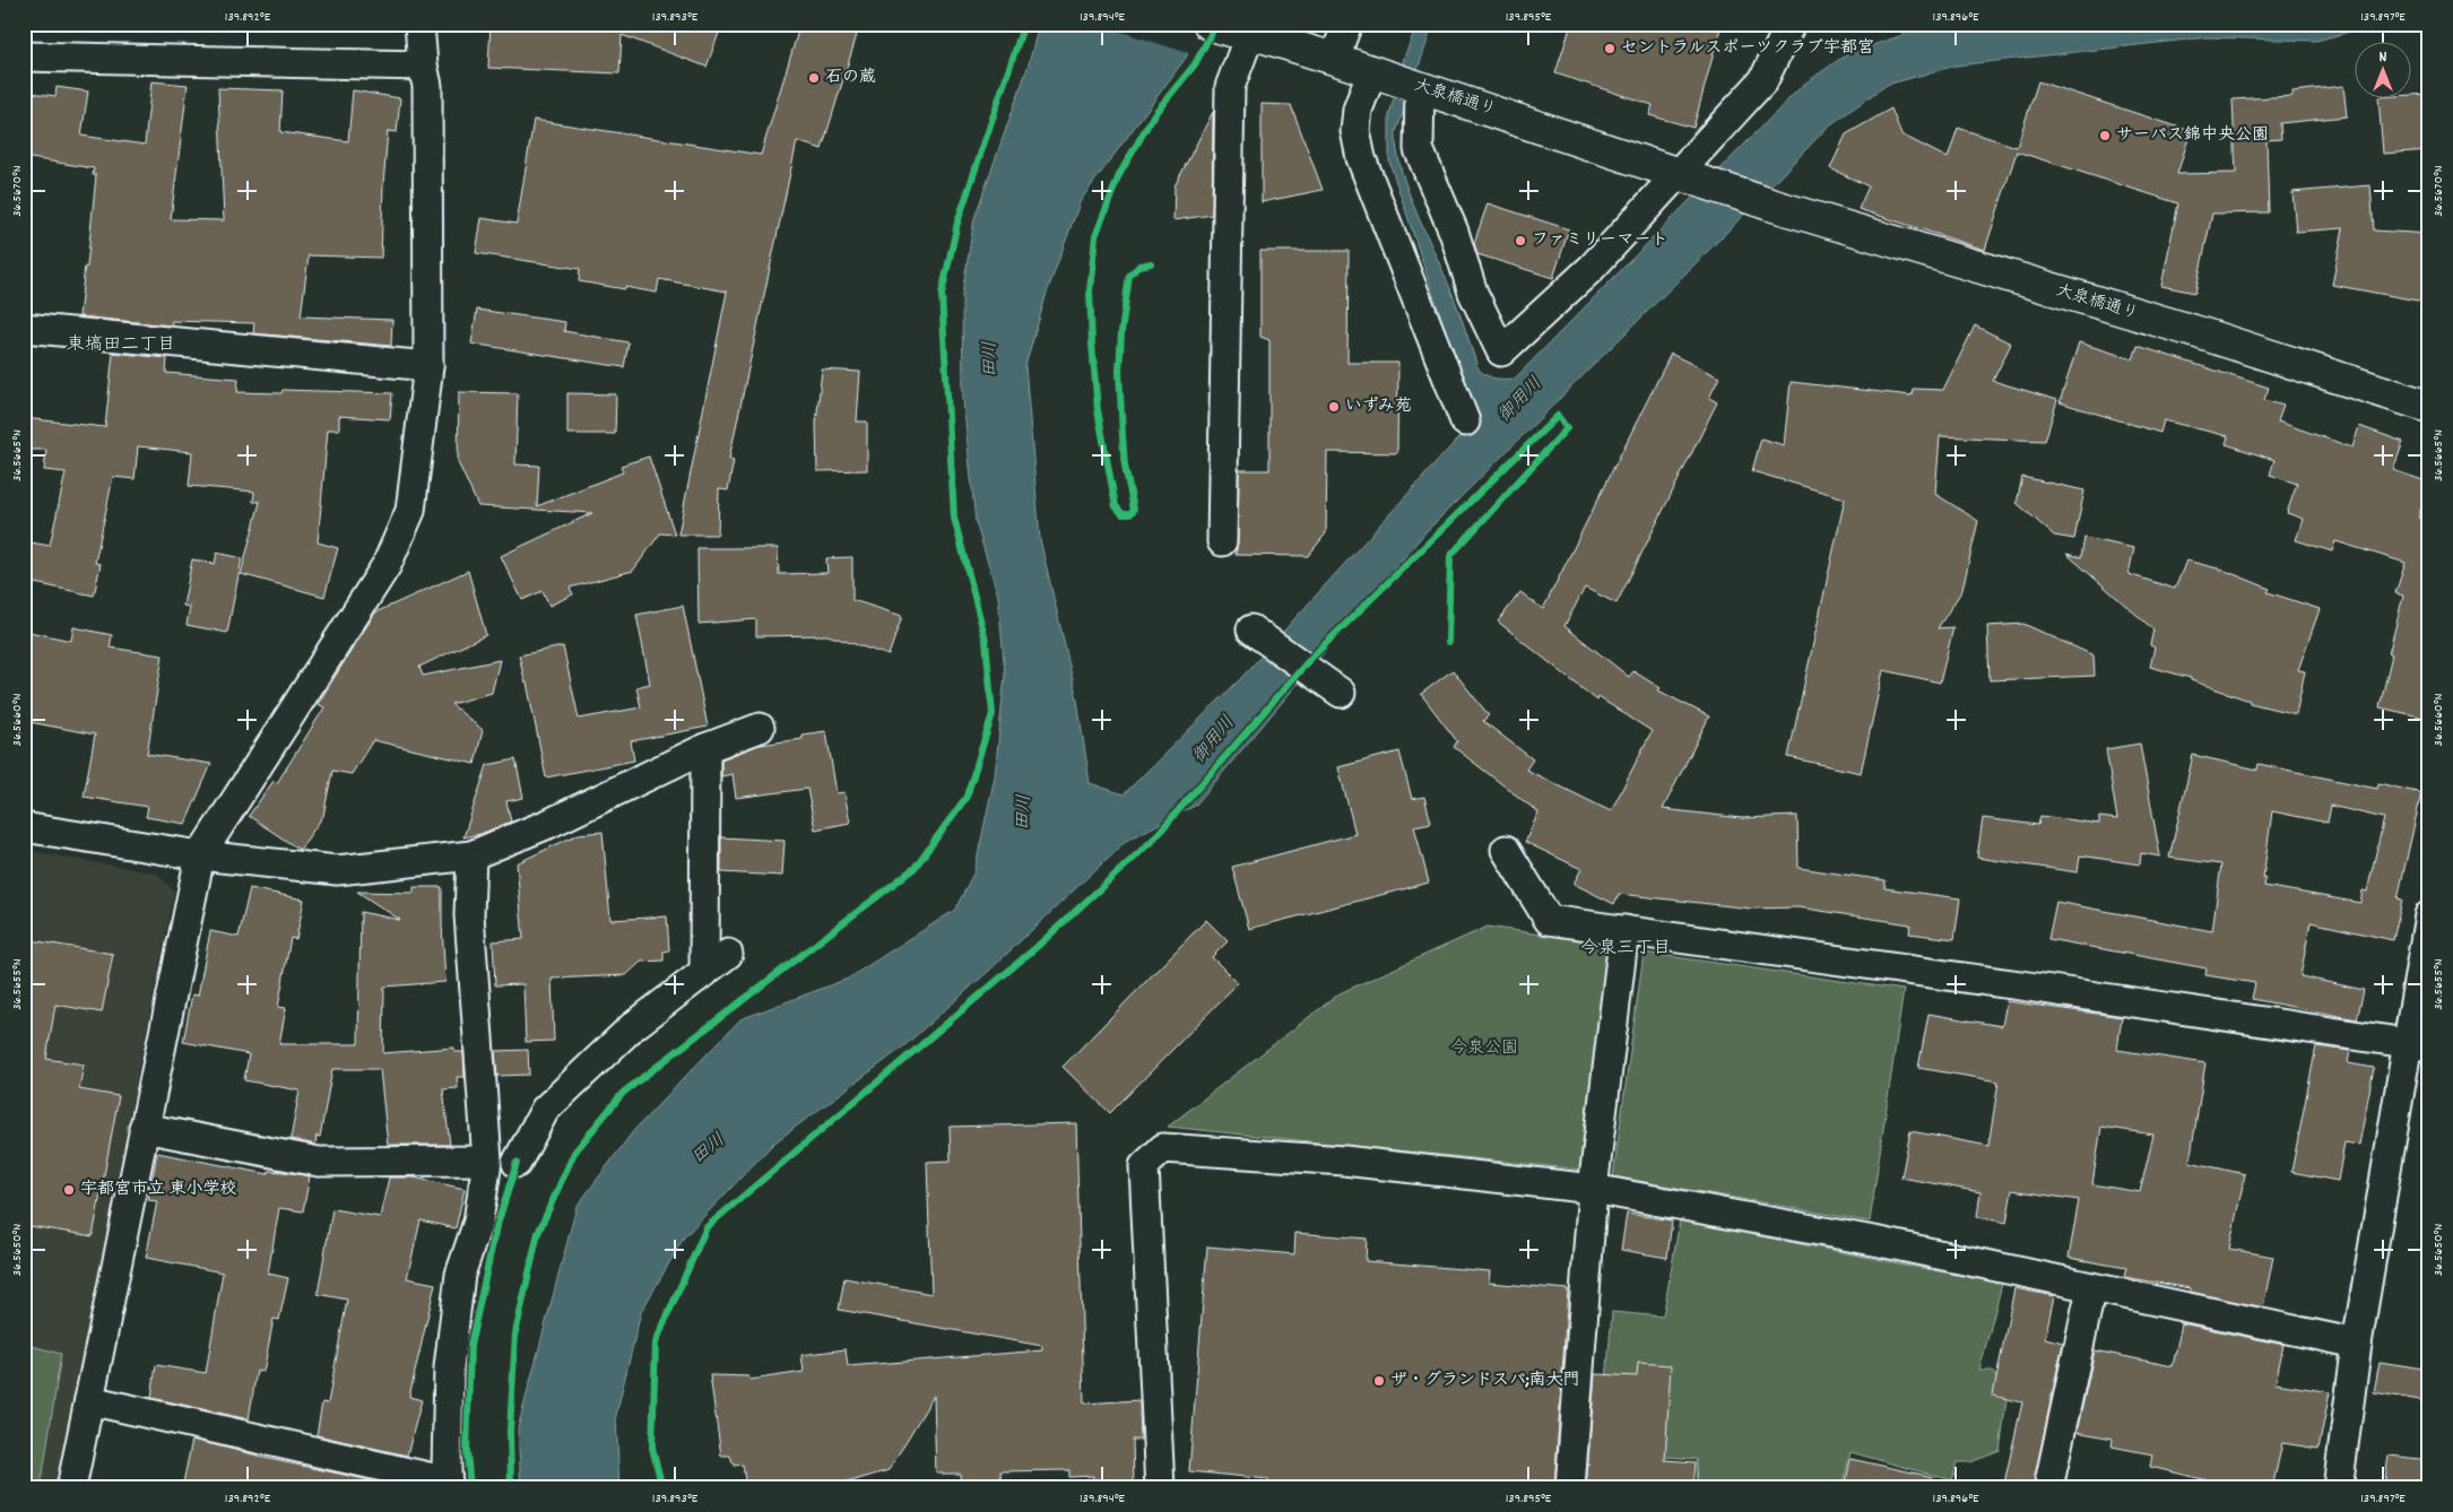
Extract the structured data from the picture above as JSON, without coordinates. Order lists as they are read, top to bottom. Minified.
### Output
{"streets":{"street":["大泉橋通り"]},"districts":["東塙田二丁目","今泉三丁目"],"water":["田川","御用川"],"parks":["今泉公園"],"places":["セントラルスポーツクラブ宇都宮","石の蔵","サーパス錦中央公園","ファミリーマート","いずみ苑","宇都宮市立 東小学校","ザ・グランドスパ;南大門"],"north":"top","coordinates":["139.892°E","139.893°E","139.894°E","139.895°E","139.896°E","139.897°E","36.5670°N","36.5665°N","36.5660°N","36.5655°N","36.5650°N"]}
